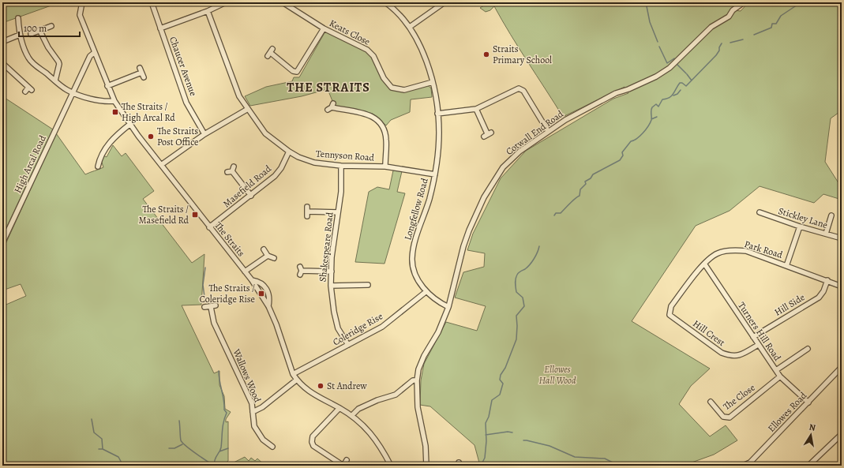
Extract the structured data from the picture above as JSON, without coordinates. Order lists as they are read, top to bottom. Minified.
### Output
{"streets":{"street":["Keats Close","Chaucer Avenue","Cotwall End Road","Tennyson Road","High Arcal Road","Masefield Road","Longfellow Road","Stickley Lane","The Straits","Shakespeare Road","Park Road","Hill Side","Coleridge Rise","Turners Hill Road","Hill Crest","Wallows Wood","The Close","Ellowes Road"]},"crossings":[["Keats Close","Longfellow Road"],["Cotwall End Road","Longfellow Road"],["Tennyson Road","Masefield Road"],["Tennyson Road","Longfellow Road"],["Tennyson Road","Shakespeare Road"],["High Arcal Road","The Straits"],["Masefield Road","The Straits"],["Longfellow Road","Coleridge Rise"],["The Straits","Coleridge Rise"],["Shakespeare Road","Coleridge Rise"],["Park Road","Hill Side"],["Park Road","Turners Hill Road"],["Park Road","Hill Crest"],["Hill Side","Turners Hill Road"],["Turners Hill Road","Hill Crest"],["Turners Hill Road","The Close"],["Turners Hill Road","Ellowes Road"]],"districts":["THE STRAITS"],"parks":["Ellowes Hall Wood"],"places":{"other":["Straits Primary School","The Straits Post Office","St Andrew"],"transit":["The Straits / High Arcal Rd","The Straits / Masefield Rd","The Straits / Coleridge Rise"]},"scale_bar":"100 m","north":"top"}
